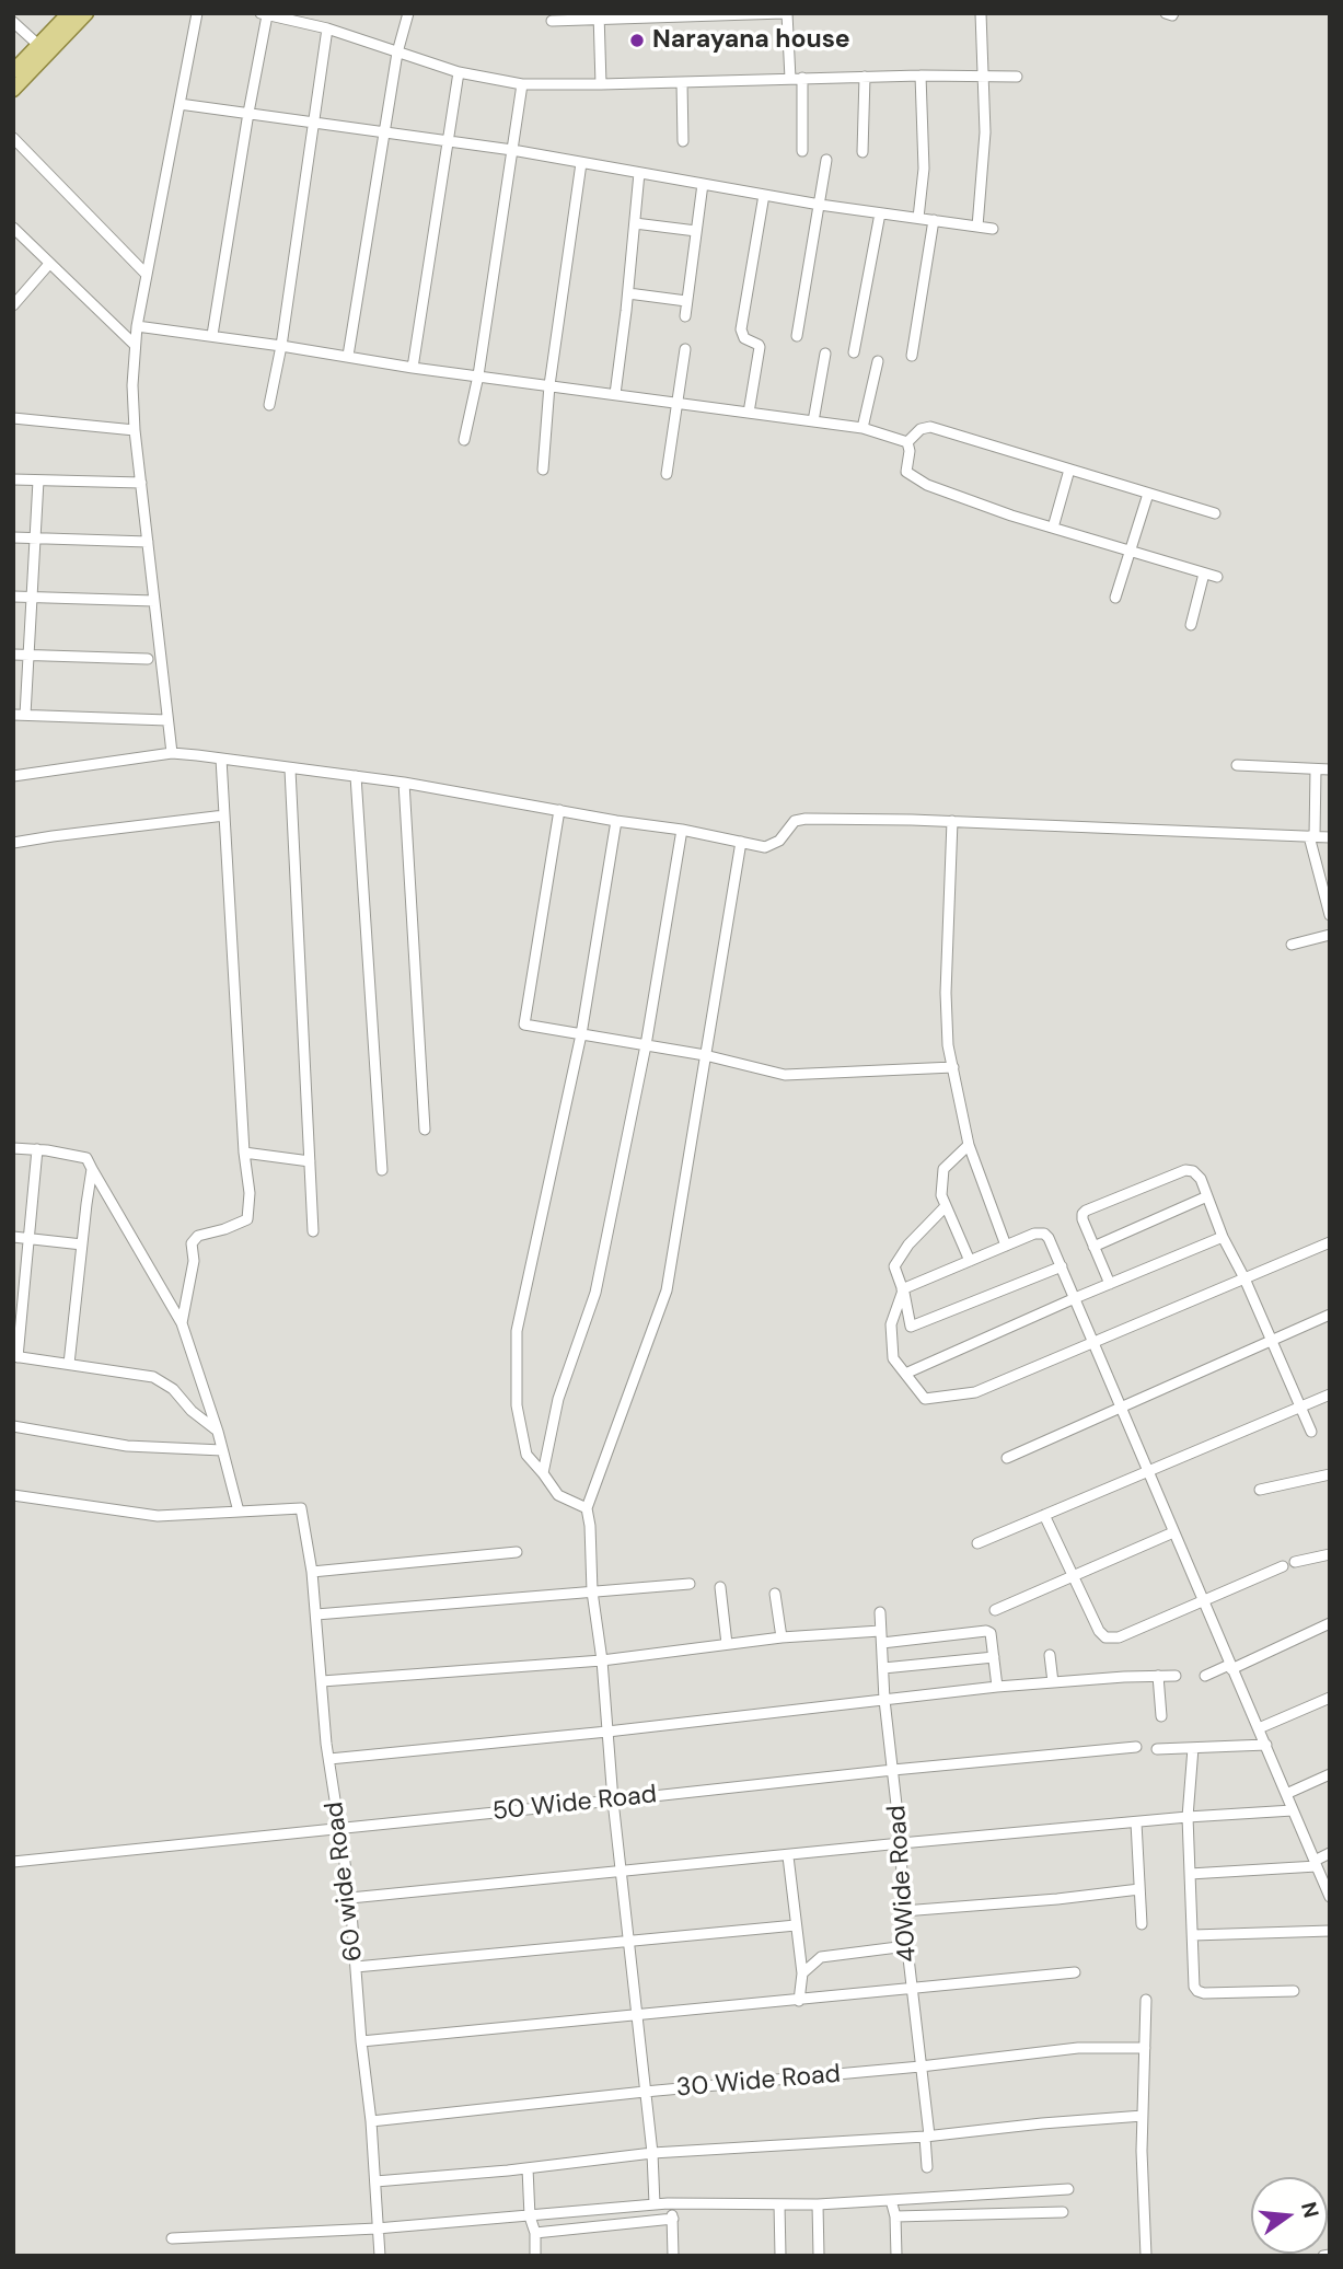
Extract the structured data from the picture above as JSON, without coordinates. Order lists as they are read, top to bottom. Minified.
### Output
{"streets":{"street":["50 Wide Road","60 wide Road","40Wide Road","30 Wide Road"]},"crossings":[["50 Wide Road","60 wide Road"],["50 Wide Road","40Wide Road"],["60 wide Road","30 Wide Road"],["40Wide Road","30 Wide Road"]],"places":["Narayana house"],"north":"right"}
